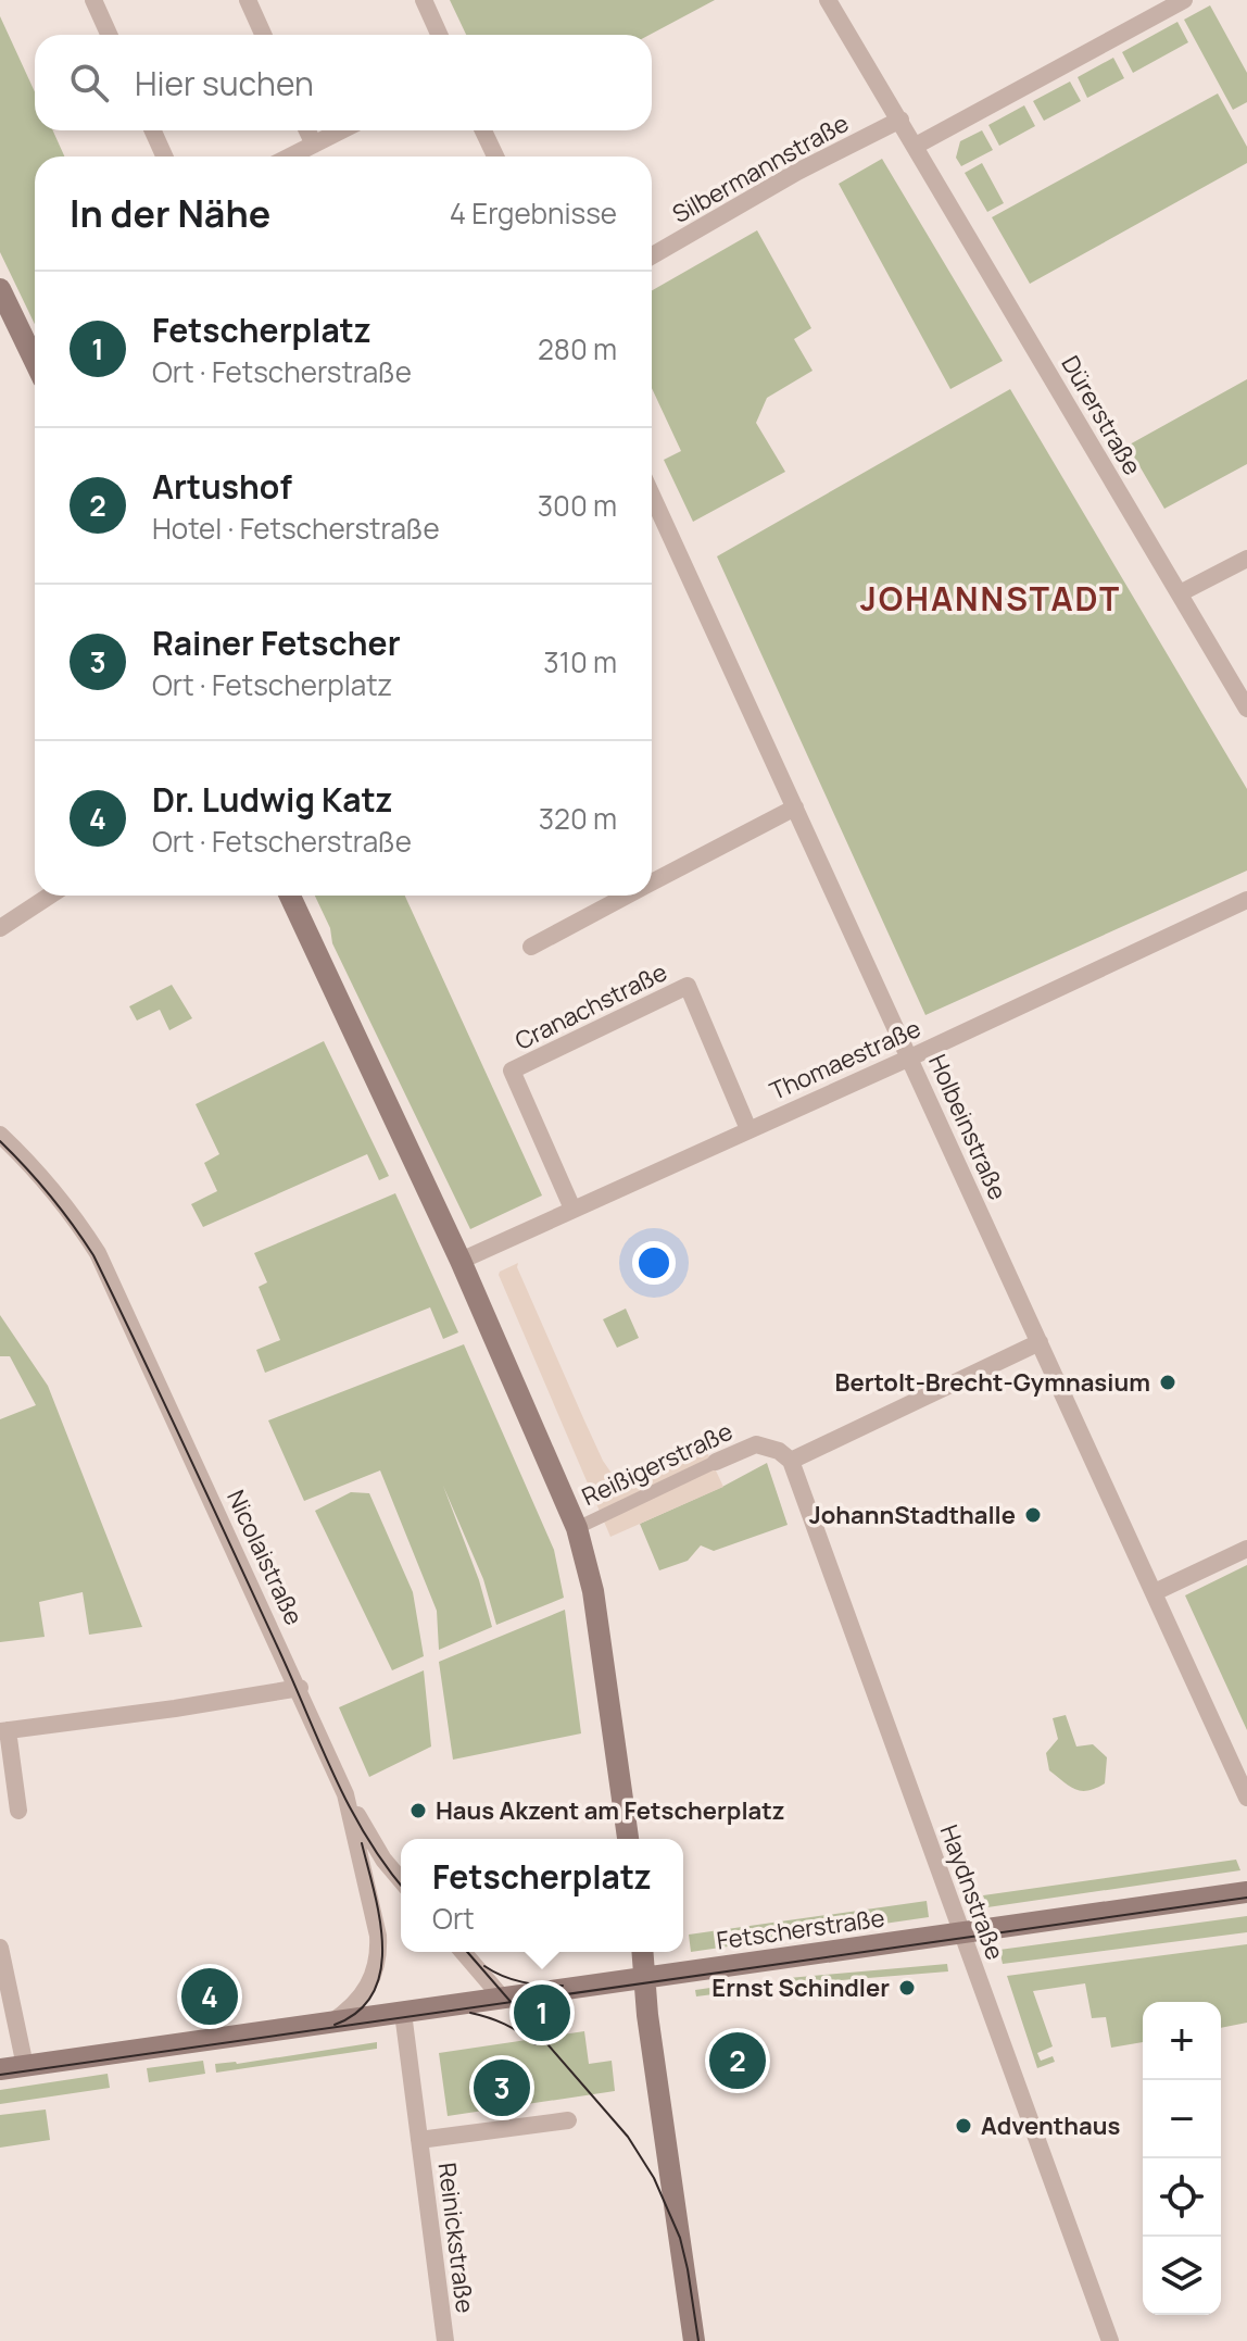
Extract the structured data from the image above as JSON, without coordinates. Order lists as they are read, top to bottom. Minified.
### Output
{"streets":{"main road":["Fetscherstraße"],"street":["Silbermannstraße","Dürerstraße","Cranachstraße","Thomaestraße","Holbeinstraße","Reißigerstraße","Nicolaistraße","Haydnstraße","Reinickstraße"]},"crossings":[["Silbermannstraße","Dürerstraße"],["Cranachstraße","Thomaestraße"],["Thomaestraße","Holbeinstraße"],["Reißigerstraße","Haydnstraße"],["Nicolaistraße","Fetscherstraße"],["Haydnstraße","Fetscherstraße"],["Fetscherstraße","Reinickstraße"]],"districts":["JOHANNSTADT"],"places":["Bertolt-Brecht-Gymnasium","JohannStadthalle","Haus Akzent am Fetscherplatz","Ernst Schindler","Adventhaus"],"page":{"search":"Hier suchen","heading":["In der Nähe","4 Ergebnisse"],"list":[{"mark":"1","name":"Fetscherplatz","note":"Ort · Fetscherstraße","value":"280 m"},{"mark":"2","name":"Artushof","note":"Hotel · Fetscherstraße","value":"300 m"},{"mark":"3","name":"Rainer Fetscher","note":"Ort · Fetscherplatz","value":"310 m"},{"mark":"4","name":"Dr. Ludwig Katz","note":"Ort · Fetscherstraße","value":"320 m"}],"popup":["Fetscherplatz","Ort"],"pins":["4","1","2","3"],"map_buttons":["+","−"]}}
